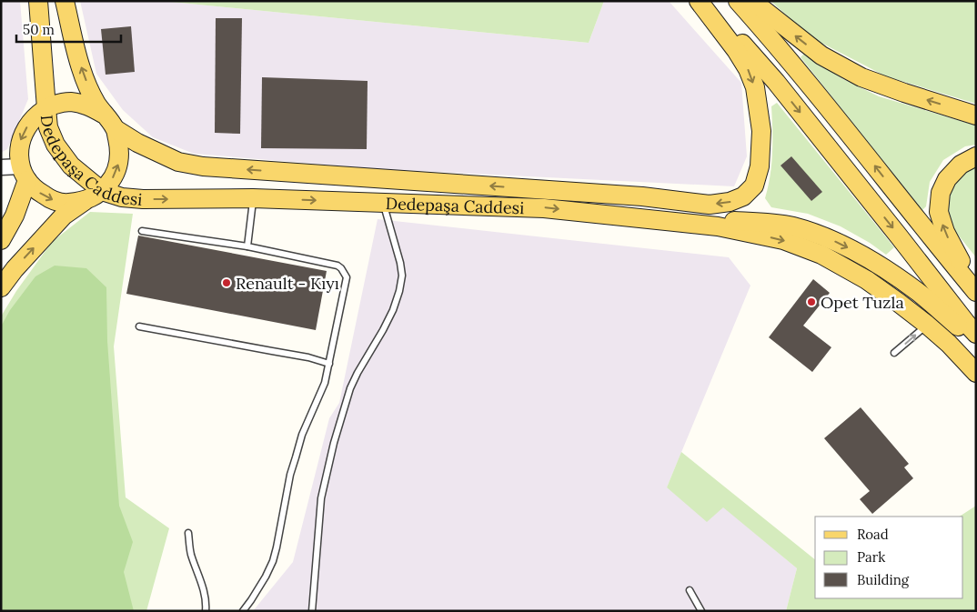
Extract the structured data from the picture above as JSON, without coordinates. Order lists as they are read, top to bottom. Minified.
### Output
{"streets":{"main road":["Dedepaşa Caddesi"]},"places":["Renault - Kıyı","Opet Tuzla"],"legend":["Road","Park","Building"],"scale_bar":"50 m"}
